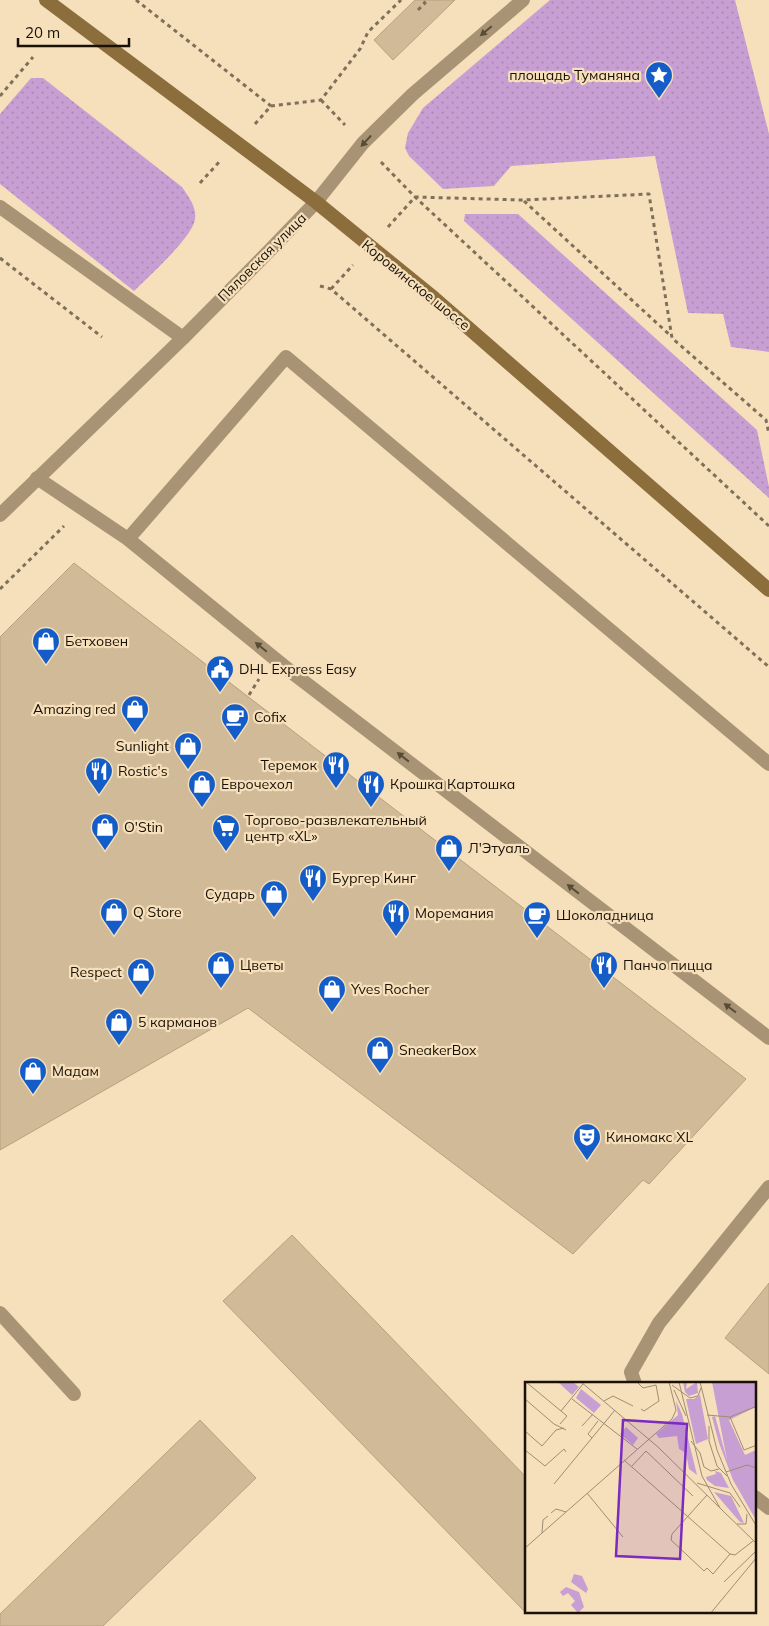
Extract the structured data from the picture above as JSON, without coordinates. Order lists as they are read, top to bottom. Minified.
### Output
{"streets":{"main road":["Коровинское шоссе"],"street":["Пяловская улица"]},"crossings":[["Пяловская улица","Коровинское шоссе"]],"places":{"place":["площадь Туманяна"],"shop":["Бетховен","Amazing red","Sunlight","Еврочехол","O'Stin","Л'Этуаль","Сударь","Q Store","Цветы","Respect","Yves Rocher","5 карманов","SneakerBox","Мадам"],"public building":["DHL Express Easy"],"cafe":["Cofix","Шоколадница"],"restaurant":["Теремок","Rostic's","Крошка Картошка","Бургер Кинг","Моремания","Панчо пицца"],"supermarket":["Торгово-развлекательный центр «XL»"],"theatre":["Киномакс XL"]},"scale_bar":"20 m"}
